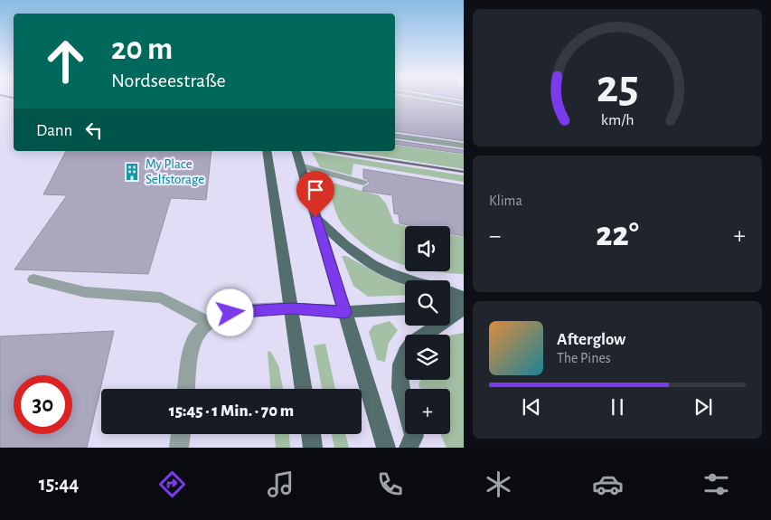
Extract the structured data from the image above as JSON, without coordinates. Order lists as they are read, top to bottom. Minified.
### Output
{"places":{"building":["My Place Selfstorage"]},"page":{"turn":["20 m","Nordseestraße"],"then":"Dann","tile":"Klima","heat":["−","22°","+"],"map_buttons":"+","song":["Afterglow","The Pines"],"limit":"30","trip":"15:45 · 1 Min. · 70 m","tabs":"15:44","gauge":["25","km/h"]}}
